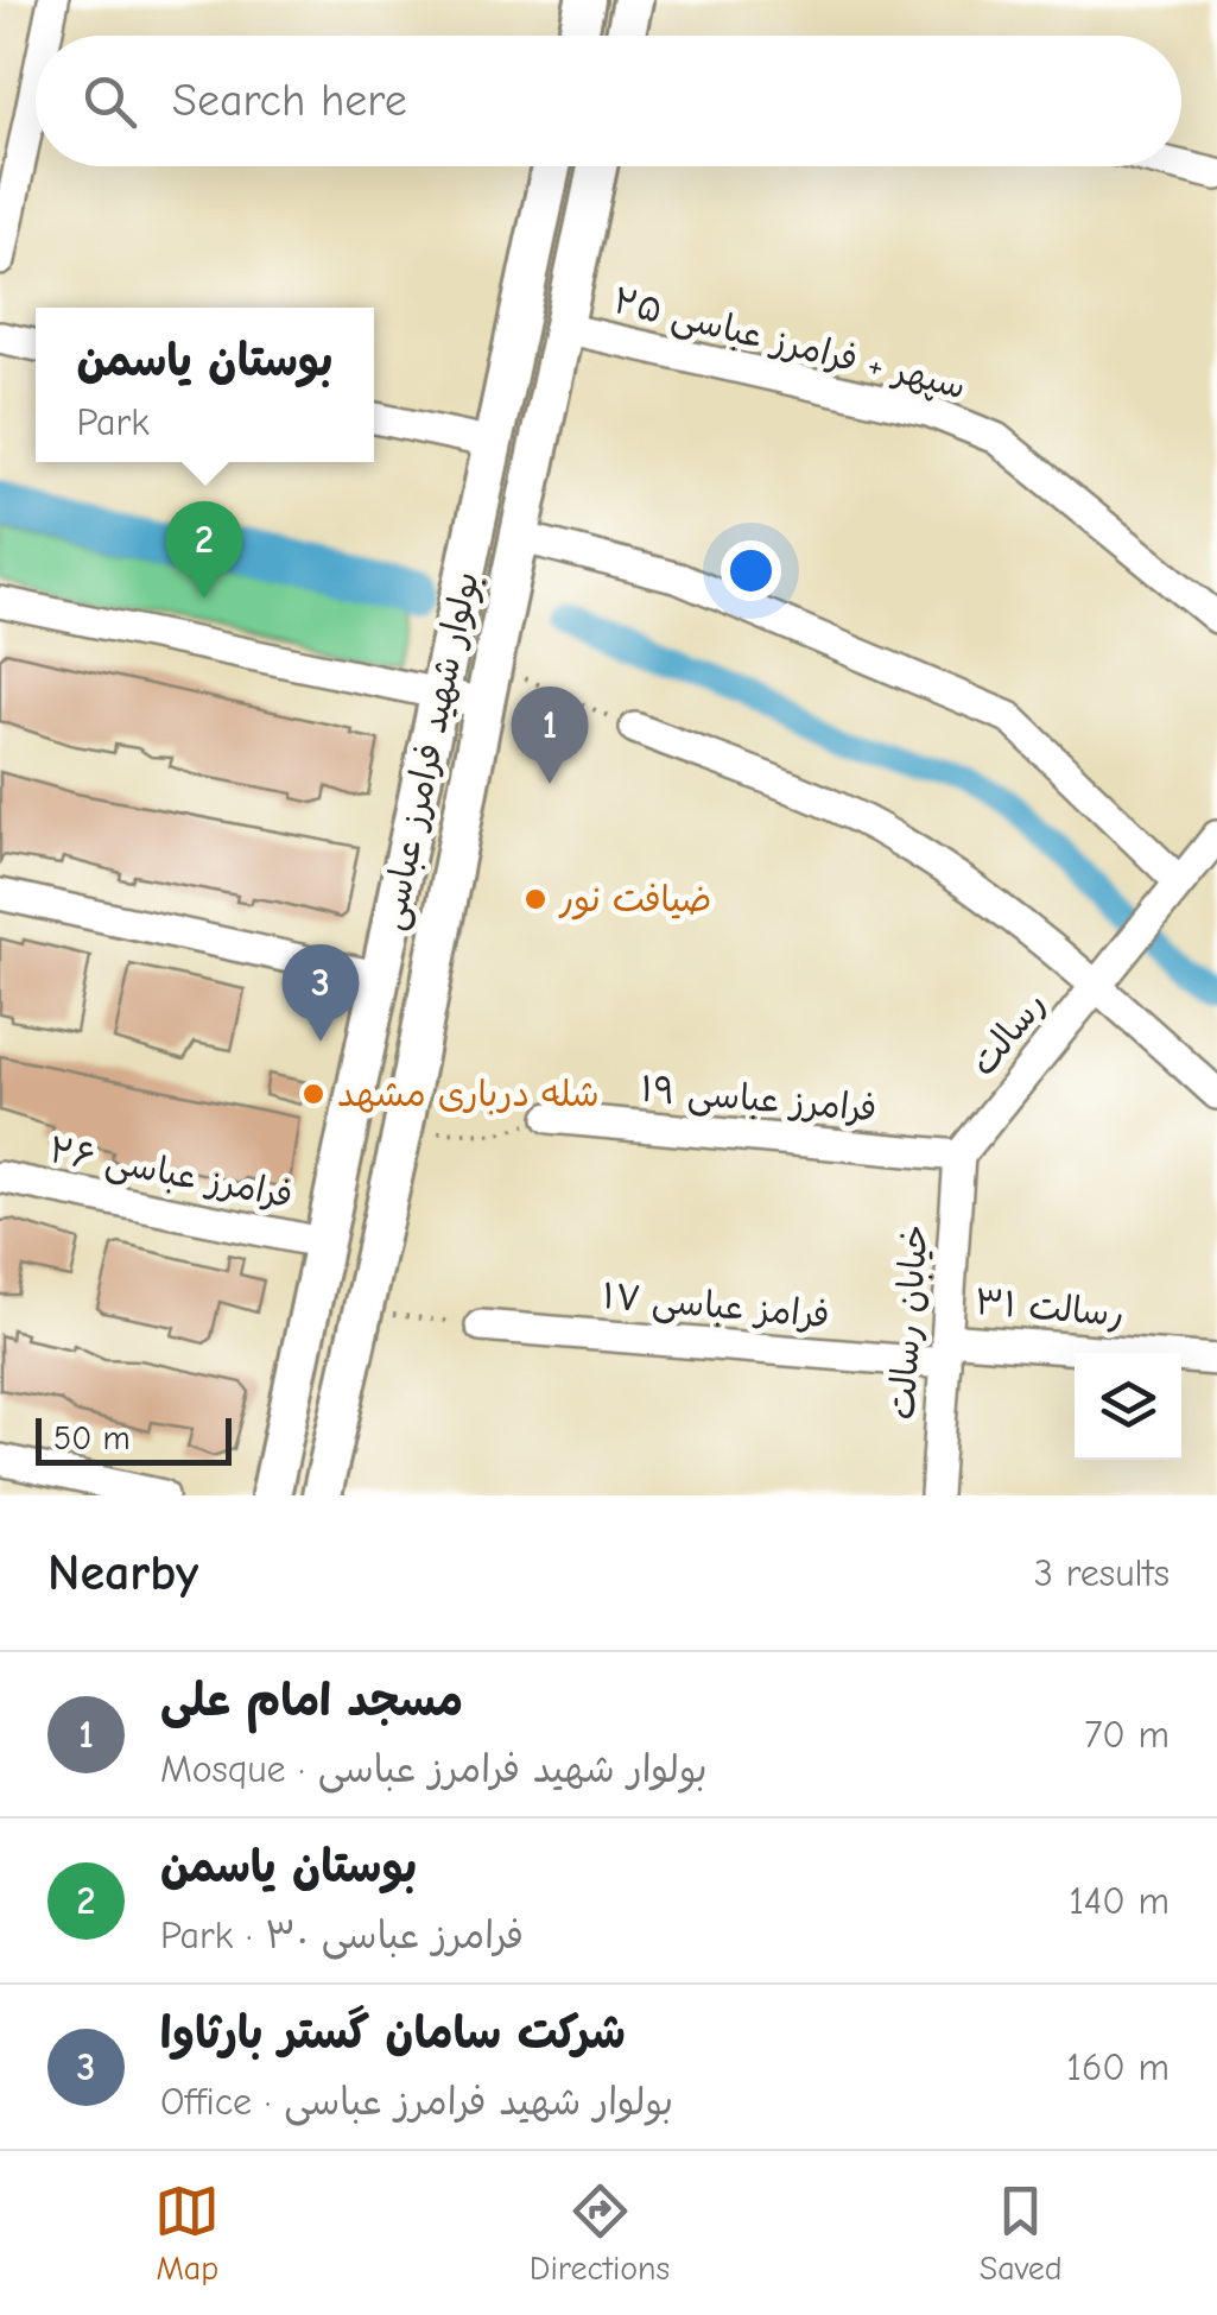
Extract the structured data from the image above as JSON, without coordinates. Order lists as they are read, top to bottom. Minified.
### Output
{"streets":{"main road":["بولوار شهید فرامرز عباسی"],"street":["سپهر + فرامرز عباسی ۲۵","رسالت","فرامرز عباسی ۱۹","فرامرز عباسی ۲۶","فرامز عباسی ۱۷","رسالت ۳۱","خیابان رسالت"]},"crossings":[["سپهر + فرامرز عباسی ۲۵","بولوار شهید فرامرز عباسی"],["بولوار شهید فرامرز عباسی","فرامرز عباسی ۲۶"],["رسالت","فرامرز عباسی ۱۹"],["رسالت","خیابان رسالت"],["فرامرز عباسی ۱۹","خیابان رسالت"],["فرامز عباسی ۱۷","رسالت ۳۱"],["فرامز عباسی ۱۷","خیابان رسالت"],["رسالت ۳۱","خیابان رسالت"]],"places":["ضیافت نور","شله درباری مشهد"],"scale_bar":"50 m","page":{"search":"Search here","popup":["بوستان یاسمن","Park"],"pins":["2","1","3"],"scale":"50 m","heading":["Nearby","3 results"],"list":[{"mark":"1","name":"مسجد امام علی","note":"Mosque · بولوار شهید فرامرز عباسی","value":"70 m"},{"mark":"2","name":"بوستان یاسمن","note":"Park · فرامرز عباسی ۳۰","value":"140 m"},{"mark":"3","name":"شرکت سامان گستر بارثاوا","note":"Office · بولوار شهید فرامرز عباسی","value":"160 m"}],"nav":["Map","Directions","Saved"]}}
